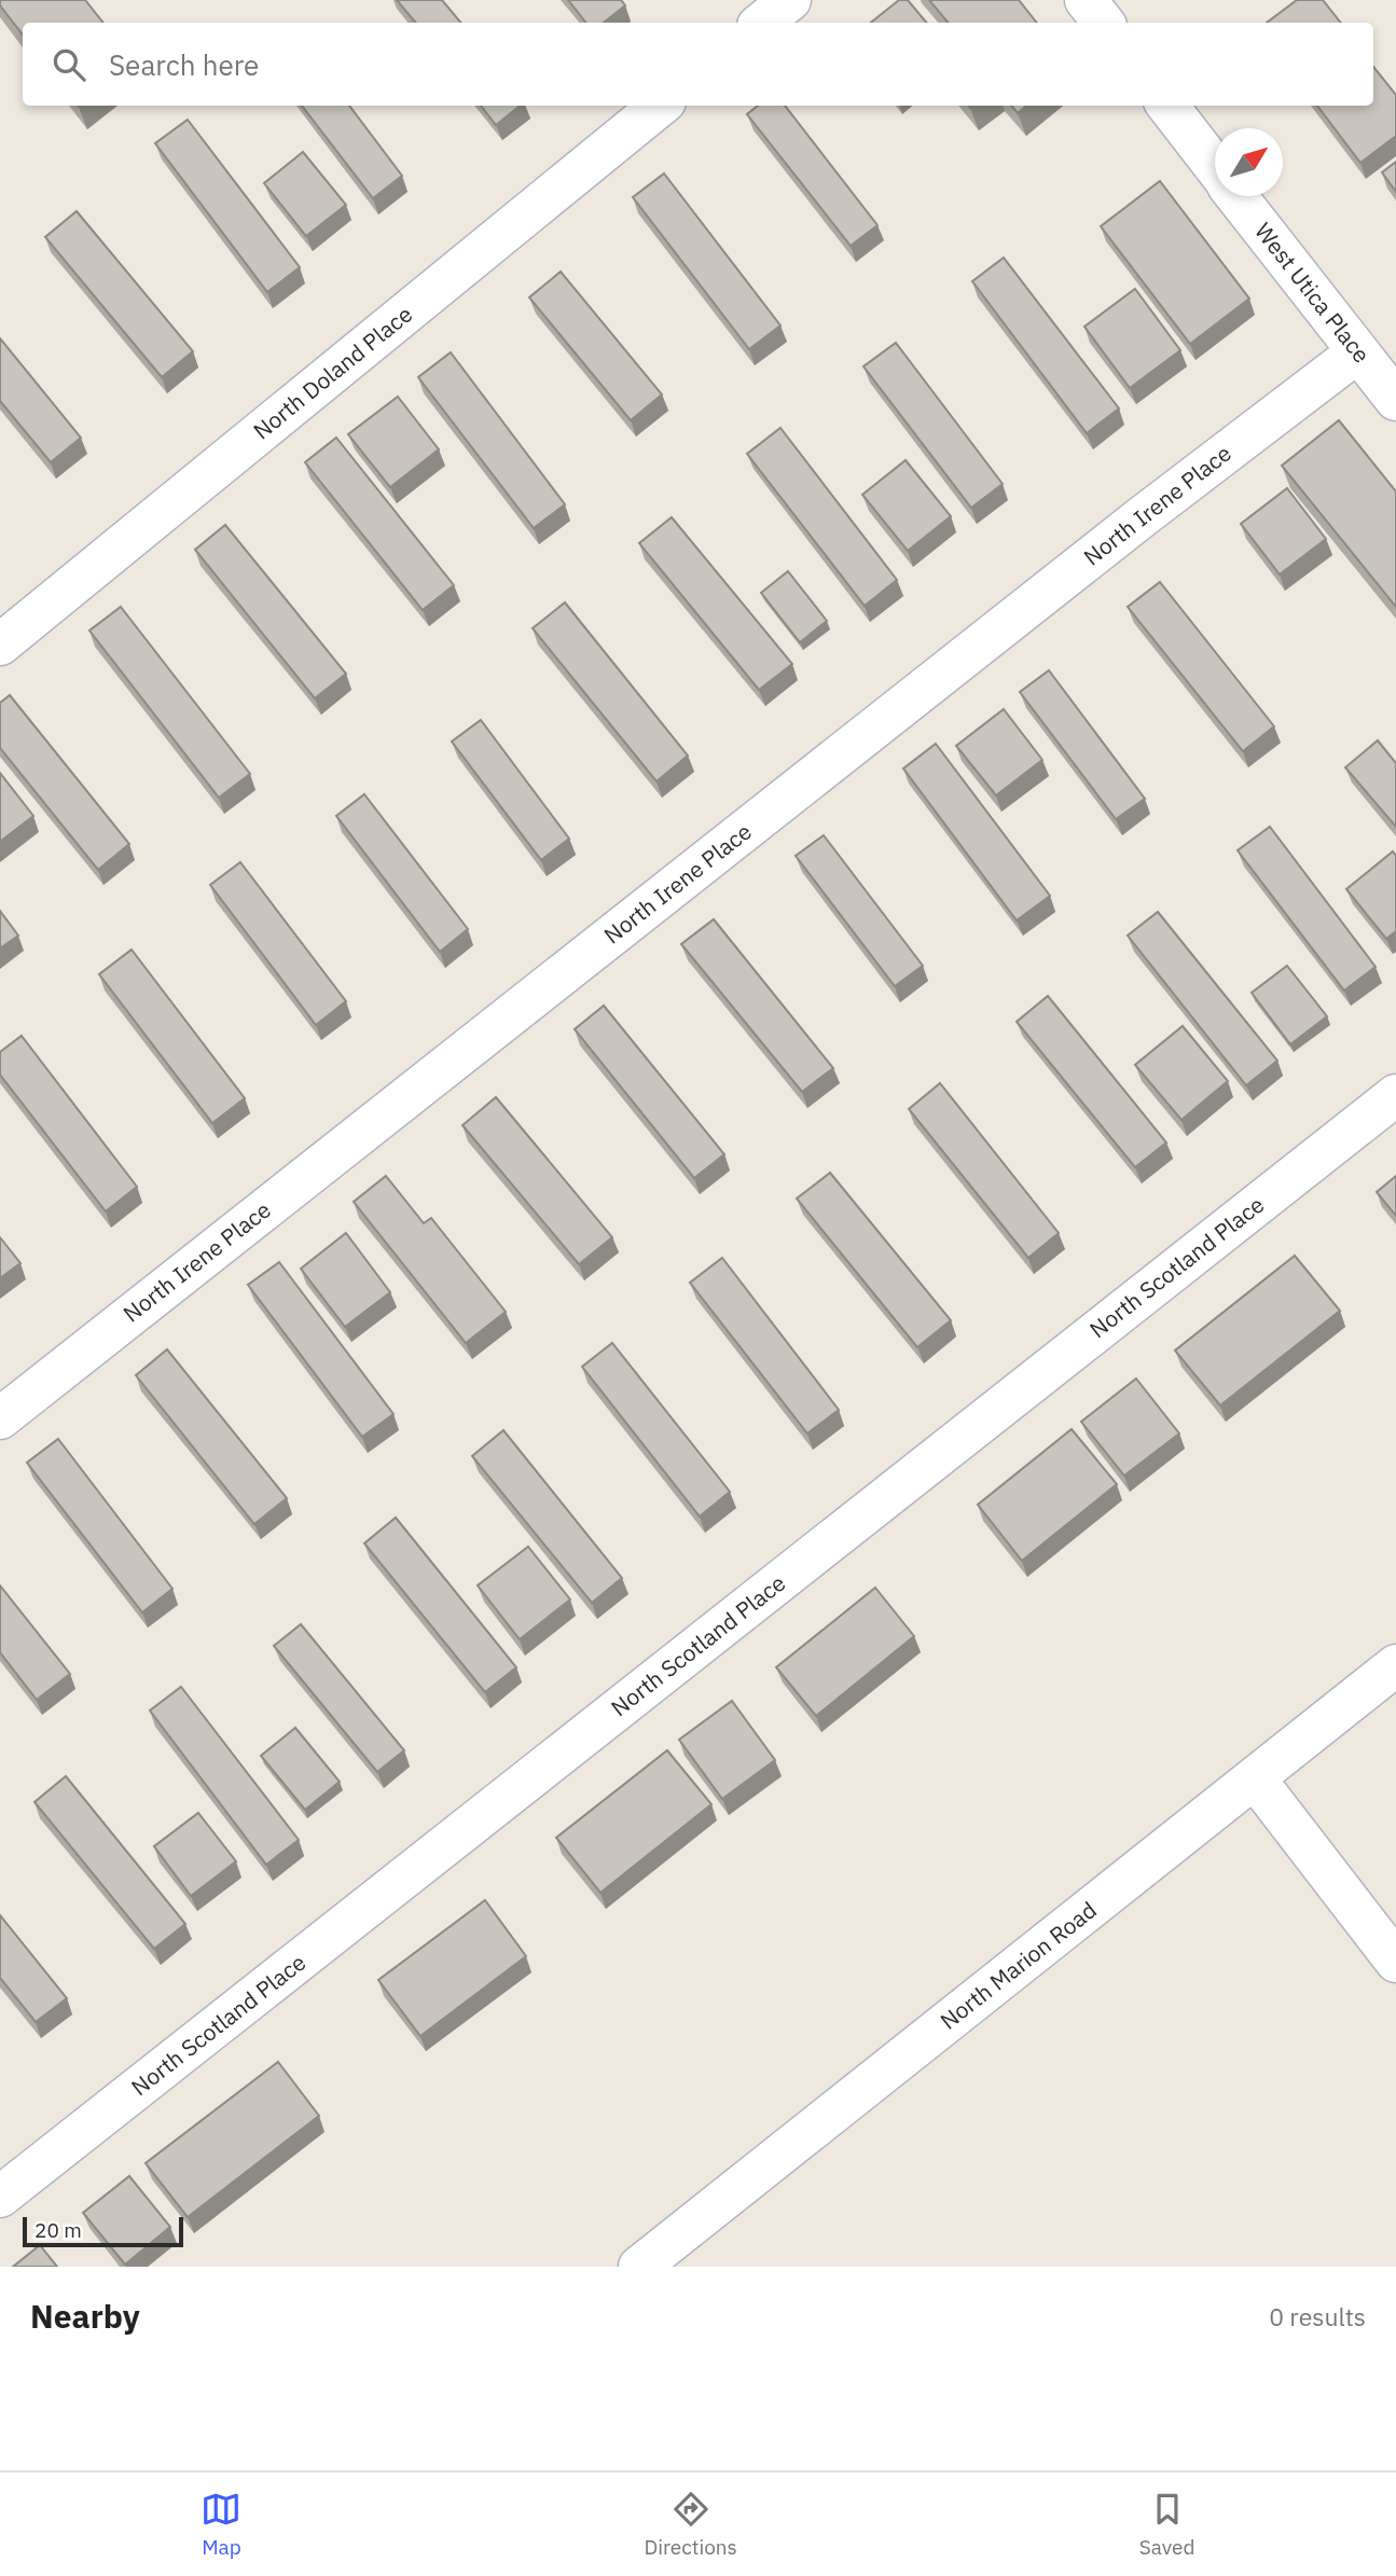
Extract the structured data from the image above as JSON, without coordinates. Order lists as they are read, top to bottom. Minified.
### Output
{"streets":{"street":["West Utica Place","North Doland Place","North Irene Place","North Scotland Place","North Marion Road"]},"crossings":[["West Utica Place","North Irene Place"]],"scale_bar":"20 m","north":"top right","page":{"search":"Search here","scale":"20 m","heading":["Nearby","0 results"],"nav":["Map","Directions","Saved"]}}
